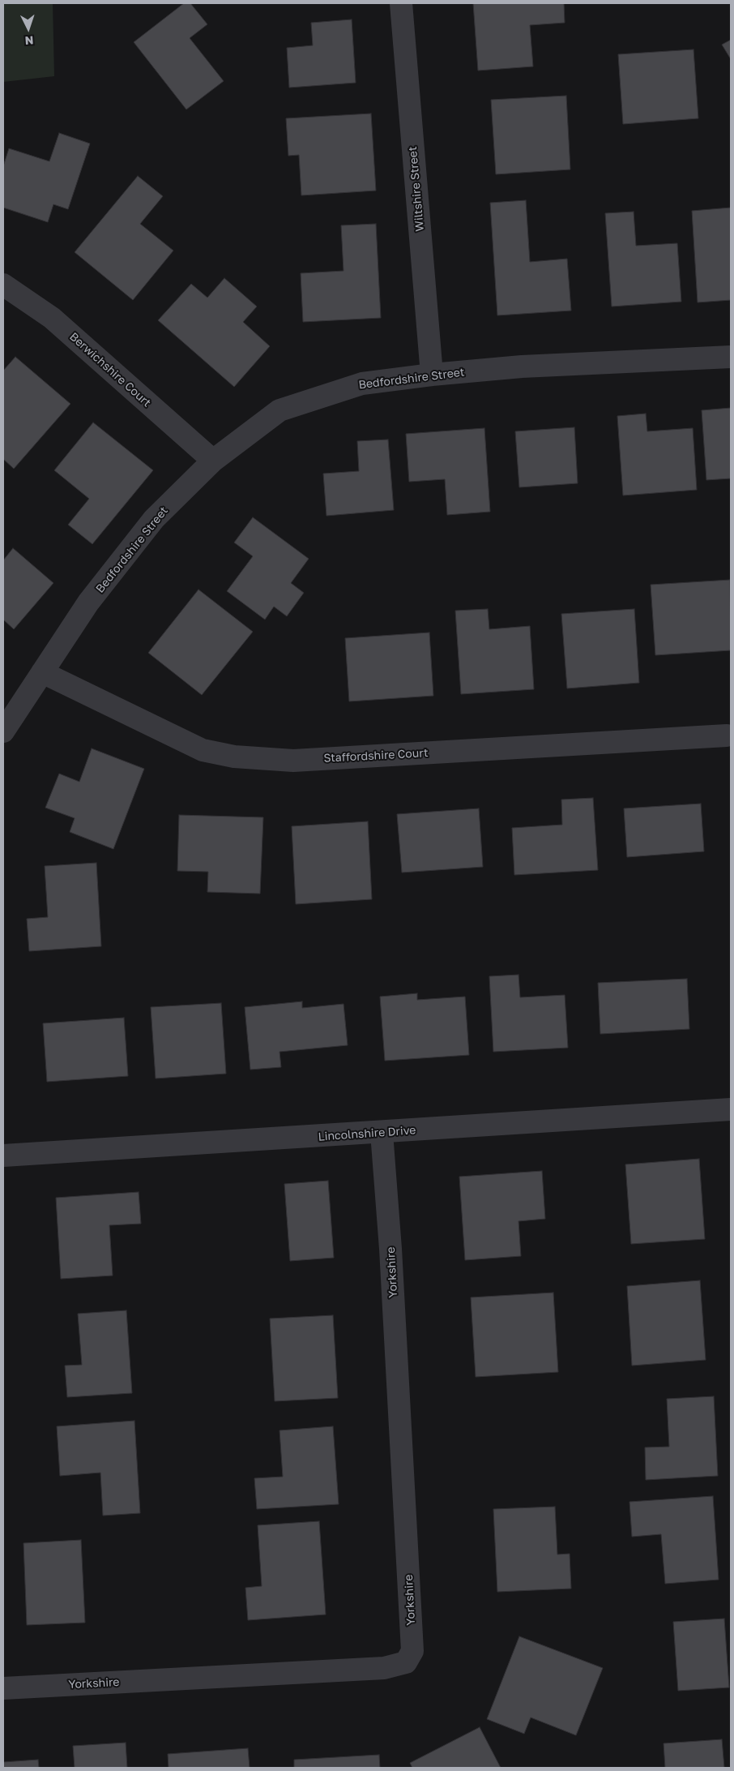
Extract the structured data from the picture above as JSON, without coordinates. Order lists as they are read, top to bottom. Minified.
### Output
{"streets":{"street":["Wiltshire Street","Berwichshire Court","Bedfordshire Street","Staffordshire Court","Lincolnshire Drive","Yorkshire"]},"crossings":[["Wiltshire Street","Bedfordshire Street"],["Berwichshire Court","Bedfordshire Street"],["Bedfordshire Street","Staffordshire Court"],["Lincolnshire Drive","Yorkshire"]],"north":"bottom"}
